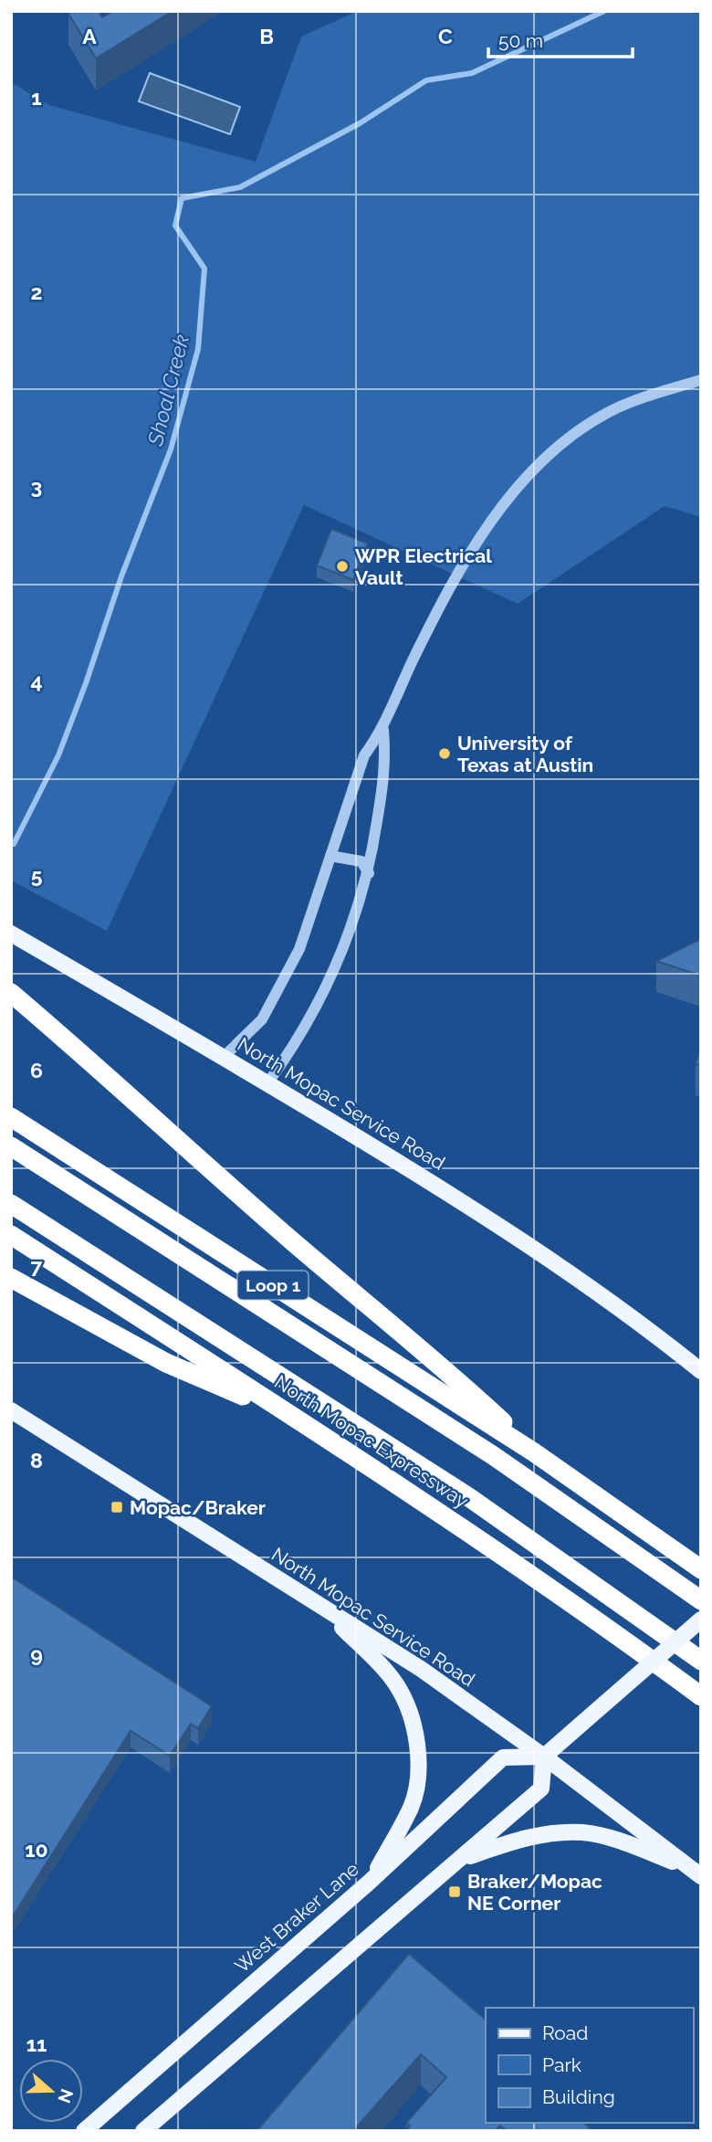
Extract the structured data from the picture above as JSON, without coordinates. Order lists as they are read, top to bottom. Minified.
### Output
{"streets":{"highway":["Loop 1","North Mopac Expressway"],"main road":["North Mopac Service Road","West Braker Lane"]},"crossings":[["North Mopac Service Road","West Braker Lane"]],"water":["Shoal Creek"],"places":{"other":["WPR Electrical Vault","University of Texas at Austin"],"transit":["Mopac/Braker","Braker/Mopac NE Corner"]},"legend":["Road","Park","Building"],"scale_bar":"50 m","north":"right","grid":{"columns":["A","B","C"],"rows":["1","2","3","4","5","6","7","8","9","10","11"]}}
